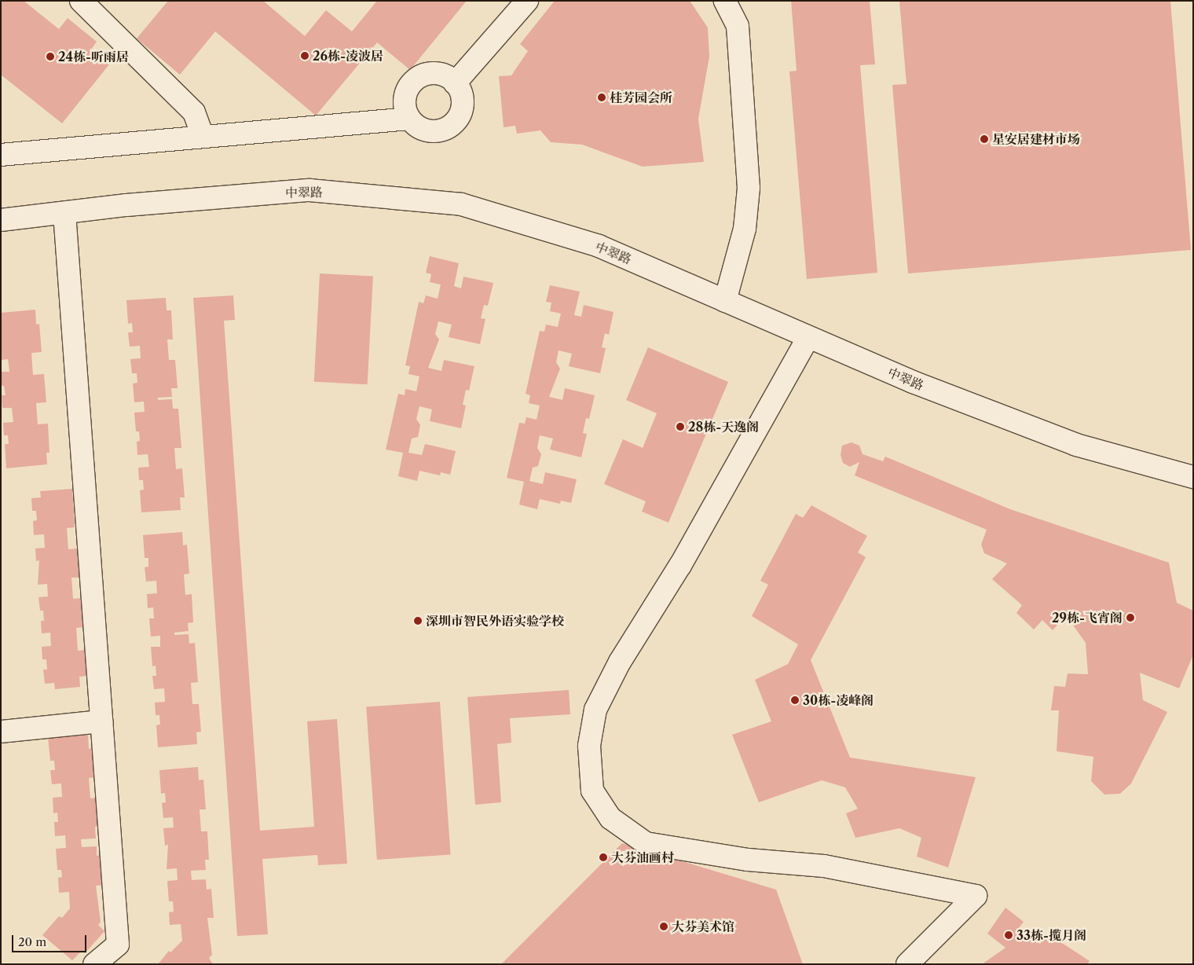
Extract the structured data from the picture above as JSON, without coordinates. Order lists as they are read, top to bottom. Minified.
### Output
{"streets":{"street":["中翠路"]},"places":["26栋-凌波居","24栋-听雨居","桂芳园会所","星安居建材市场","28栋-天逸阁","29栋-飞宵阁","深圳市智民外语实验学校","30栋-凌峰阁","大芬油画村","大芬美术馆","33栋-揽月阁"],"scale_bar":"20 m"}
